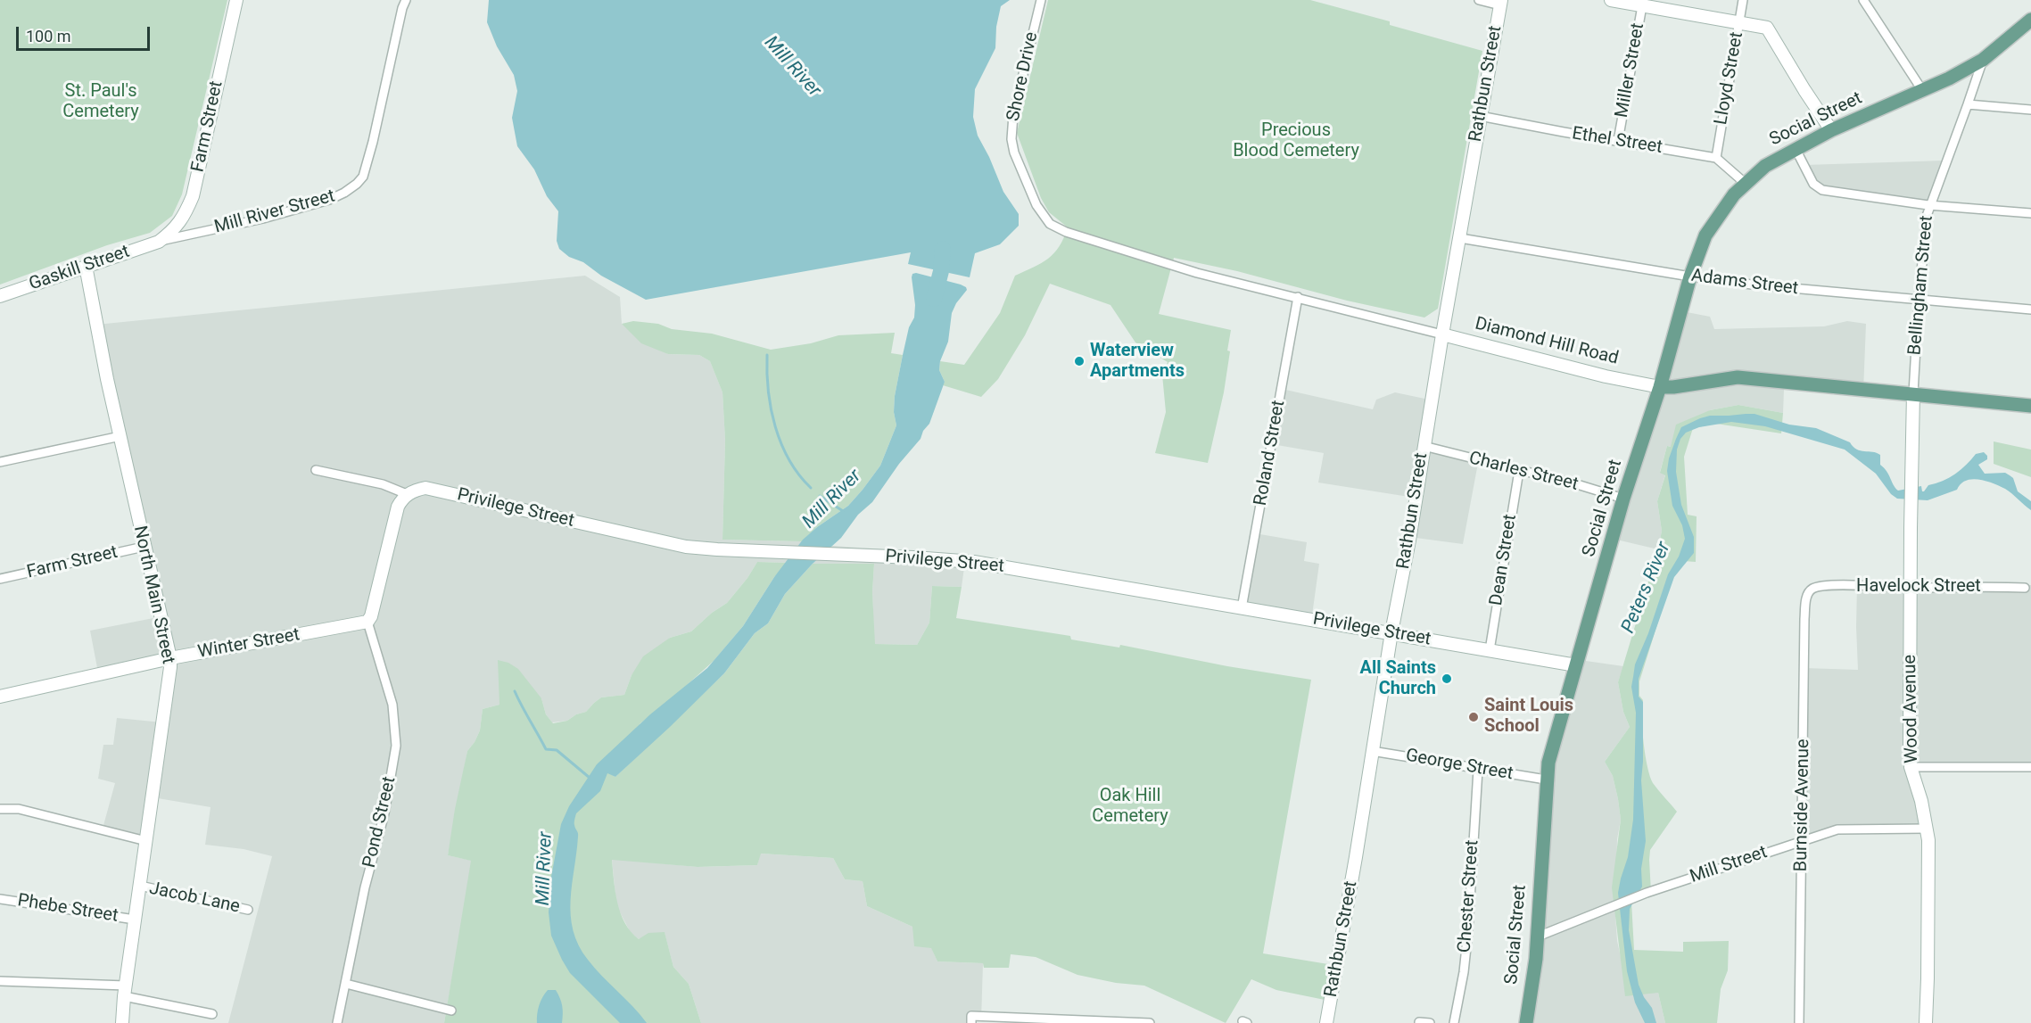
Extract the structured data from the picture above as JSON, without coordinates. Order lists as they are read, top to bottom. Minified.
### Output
{"streets":{"main road":["Rathbun Street","Social Street","Farm Street","Gaskill Street","Diamond Hill Road","Privilege Street","North Main Street","Winter Street","Wood Avenue"],"street":["Miller Street","Shore Drive","Lloyd Street","Ethel Street","Mill River Street","Adams Street","Bellingham Street","Roland Street","Charles Street","Dean Street","Havelock Street","George Street","Burnside Avenue","Pond Street","Mill Street","Chester Street","Jacob Lane","Phebe Street"]},"crossings":[["Miller Street","Ethel Street"],["Shore Drive","Diamond Hill Road"],["Lloyd Street","Ethel Street"],["Rathbun Street","Ethel Street"],["Rathbun Street","Adams Street"],["Rathbun Street","Diamond Hill Road"],["Rathbun Street","Charles Street"],["Rathbun Street","Privilege Street"],["Rathbun Street","George Street"],["Social Street","Adams Street"],["Social Street","Bellingham Street"],["Social Street","Diamond Hill Road"],["Social Street","Charles Street"],["Social Street","Privilege Street"],["Social Street","George Street"],["Social Street","Mill Street"],["Farm Street","Mill River Street"],["Farm Street","Gaskill Street"],["Farm Street","North Main Street"],["Mill River Street","Gaskill Street"],["Gaskill Street","North Main Street"],["Adams Street","Bellingham Street"],["Bellingham Street","Diamond Hill Road"],["Bellingham Street","Wood Avenue"],["Diamond Hill Road","Roland Street"],["Diamond Hill Road","Wood Avenue"],["Roland Street","Privilege Street"],["Charles Street","Dean Street"],["Privilege Street","Dean Street"],["Havelock Street","Wood Avenue"],["Havelock Street","Burnside Avenue"],["North Main Street","Winter Street"],["North Main Street","Jacob Lane"],["North Main Street","Phebe Street"],["Winter Street","Pond Street"],["Wood Avenue","Mill Street"],["George Street","Chester Street"],["Burnside Avenue","Mill Street"]],"water":["Mill River","Peters River"],"parks":["St. Paul's Cemetery","Precious Blood Cemetery","Oak Hill Cemetery"],"places":["Waterview Apartments","All Saints Church","Saint Louis School"],"scale_bar":"100 m"}
